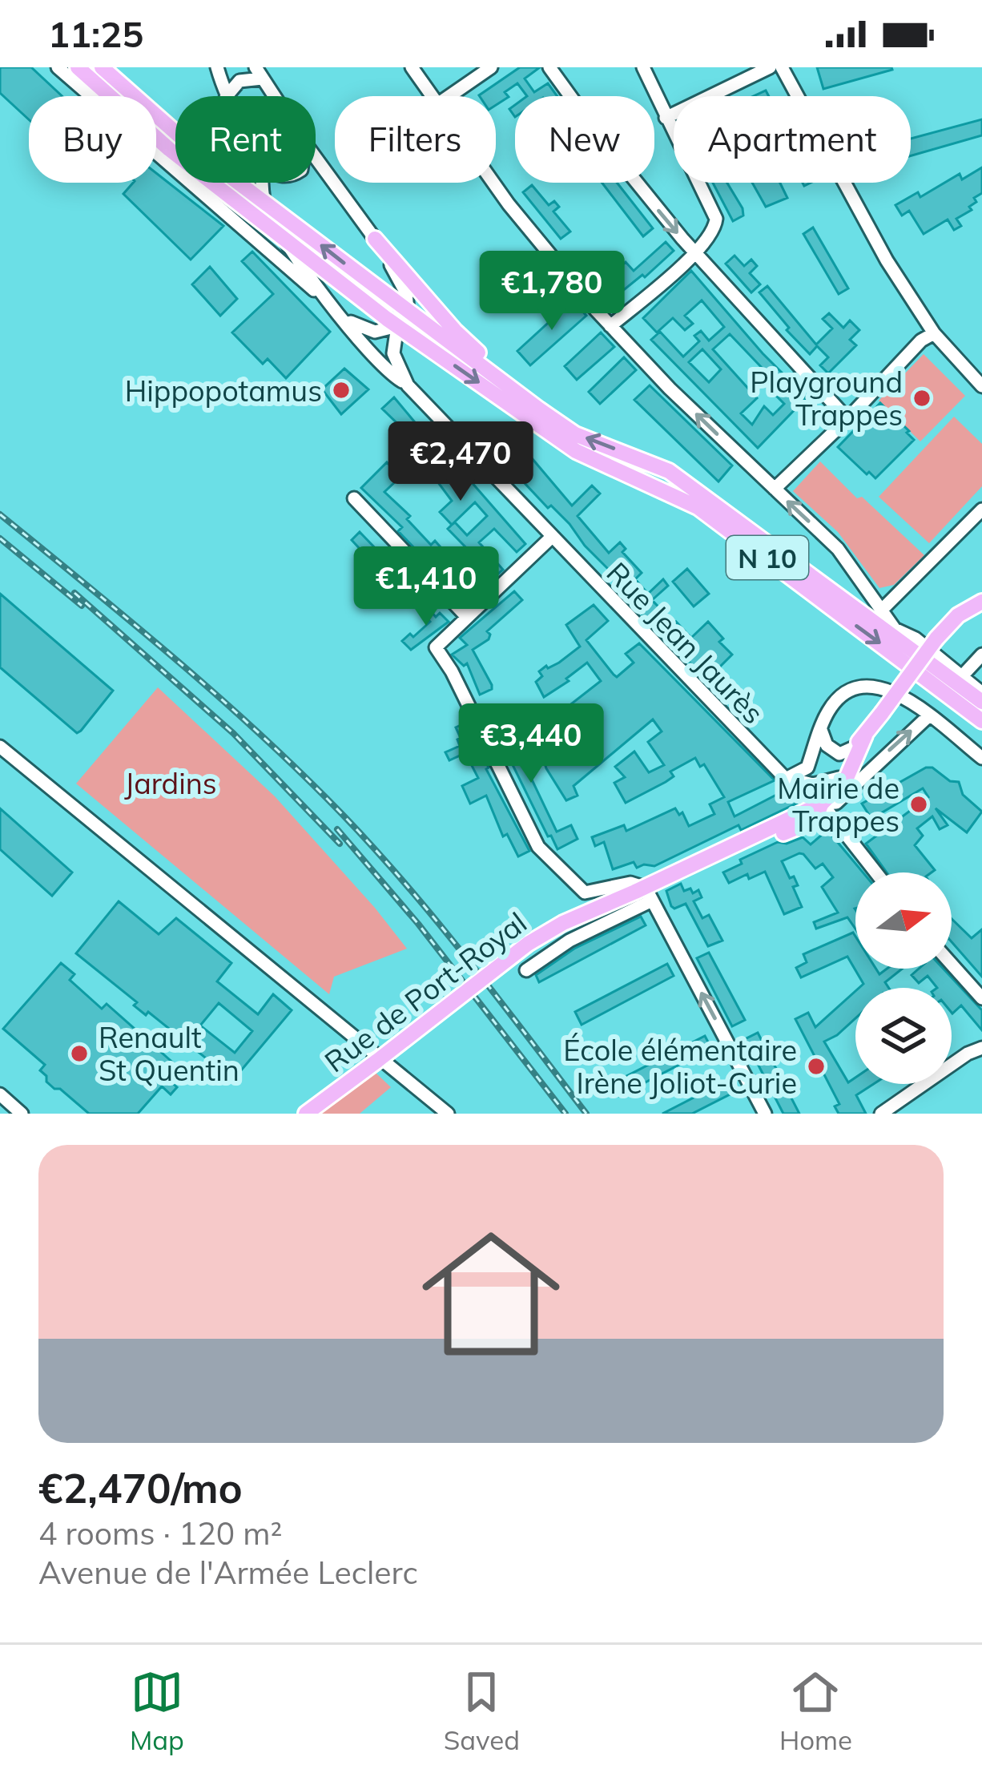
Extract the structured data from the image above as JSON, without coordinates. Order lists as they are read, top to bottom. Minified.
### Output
{"streets":{"main road":["N 10","Rue de Port-Royal"],"street":["Rue Jean Jaurès"]},"crossings":[["Rue Jean Jaurès","Rue de Port-Royal"]],"parks":["Jardins"],"places":["Hippopotamus","Playground Trappes","Mairie de Trappes","Renault St Quentin","École élémentaire Irène Joliot-Curie"],"north":"right","page":{"status":"11:25","chip":["Buy","Rent","Filters","New","Apartment"],"price":["€1,780","€2,470","€1,410","€3,440"],"list":[{"name":"€2,470/mo","note":"4 rooms · 120 m² · Avenue de l'Armée Leclerc"}],"tabs":["Map","Saved","Home"]}}
